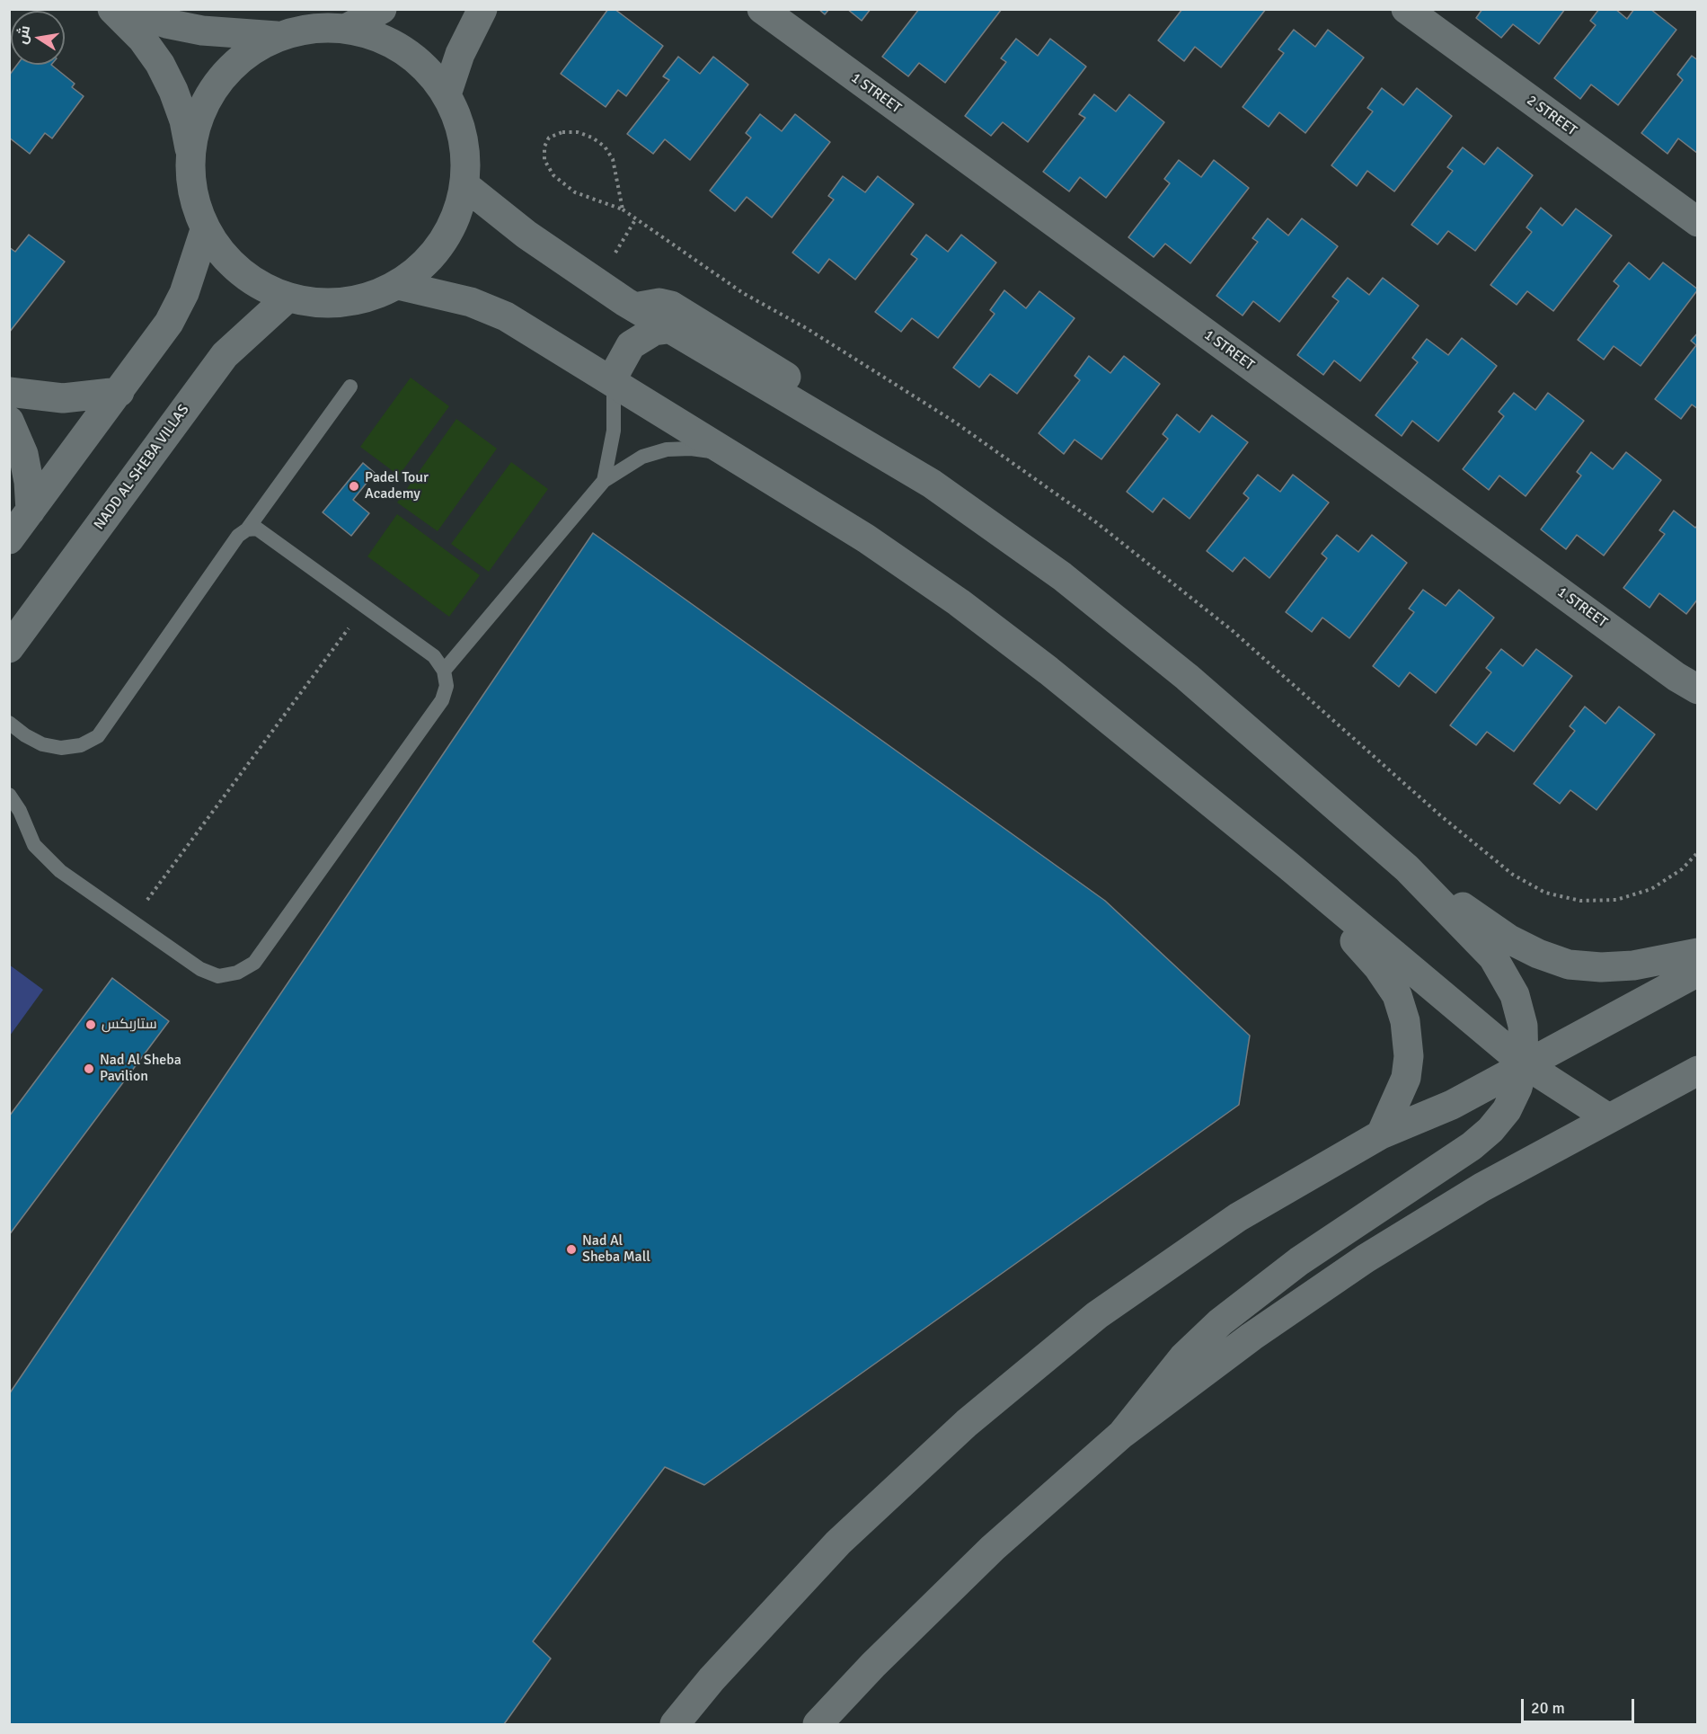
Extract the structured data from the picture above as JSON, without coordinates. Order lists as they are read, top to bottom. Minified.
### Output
{"streets":{"street":["1 STREET","2 STREET","NADD AL SHEBA VILLAS"]},"places":["Padel Tour Academy","ستاربكس","Nad Al Sheba Pavilion","Nad Al Sheba Mall"],"scale_bar":"20 m","north":"left"}
